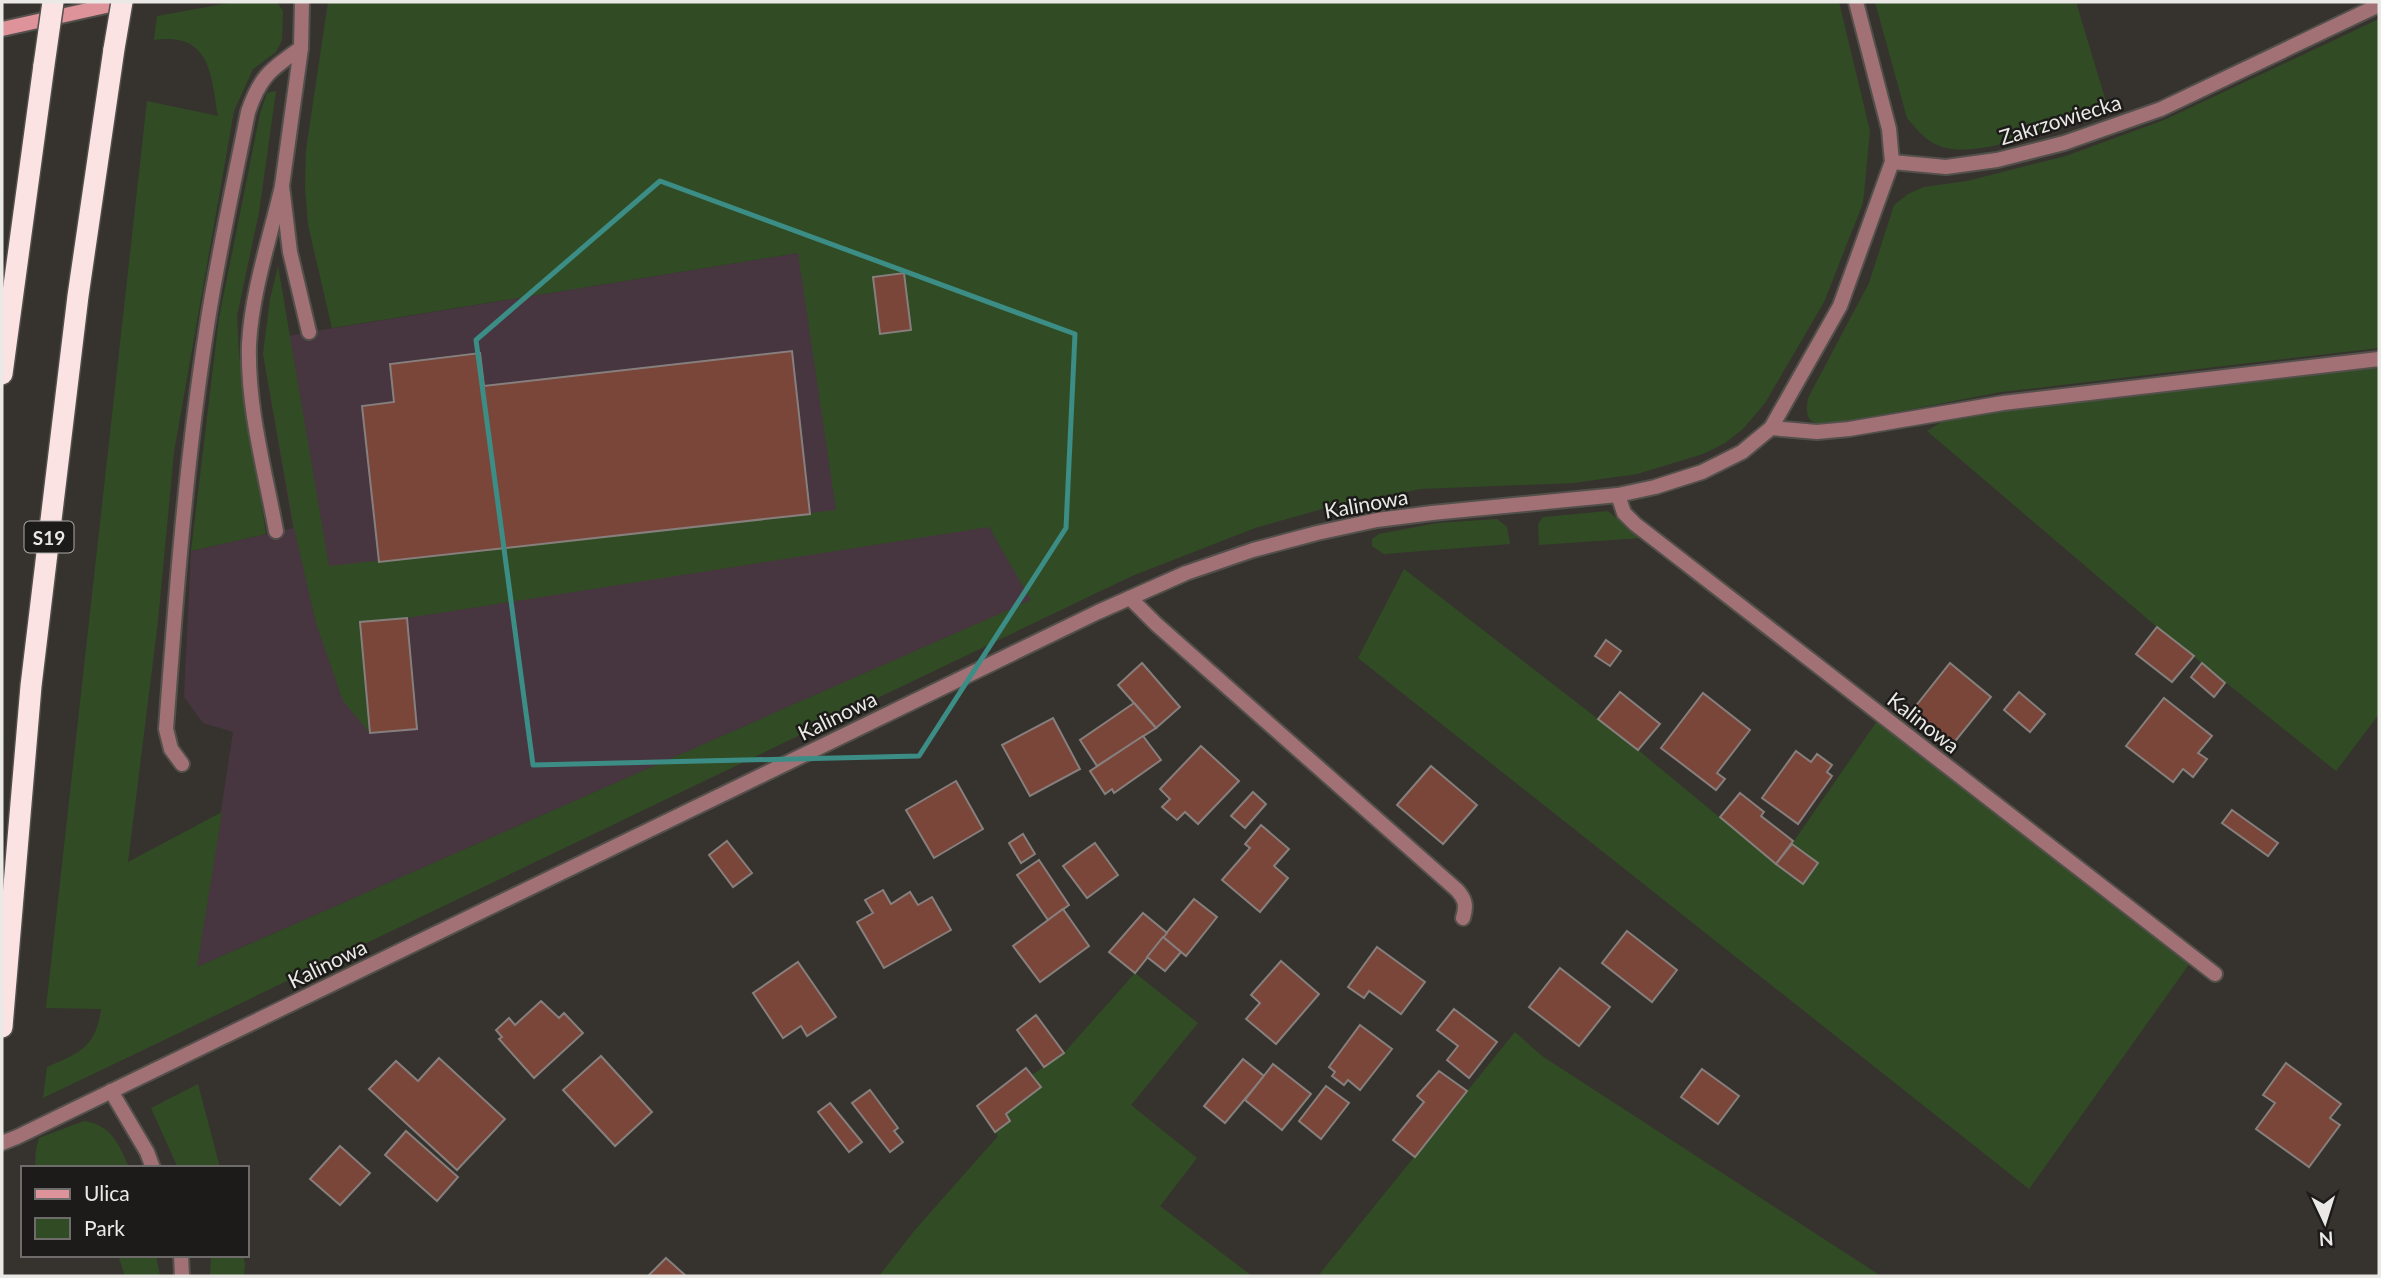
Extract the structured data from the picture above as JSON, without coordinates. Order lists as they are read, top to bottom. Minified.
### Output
{"streets":{"highway":["S19"],"street":["Zakrzowiecka","Kalinowa"]},"crossings":[["Zakrzowiecka","Kalinowa"]],"legend":["Ulica","Park"],"north":"bottom"}
